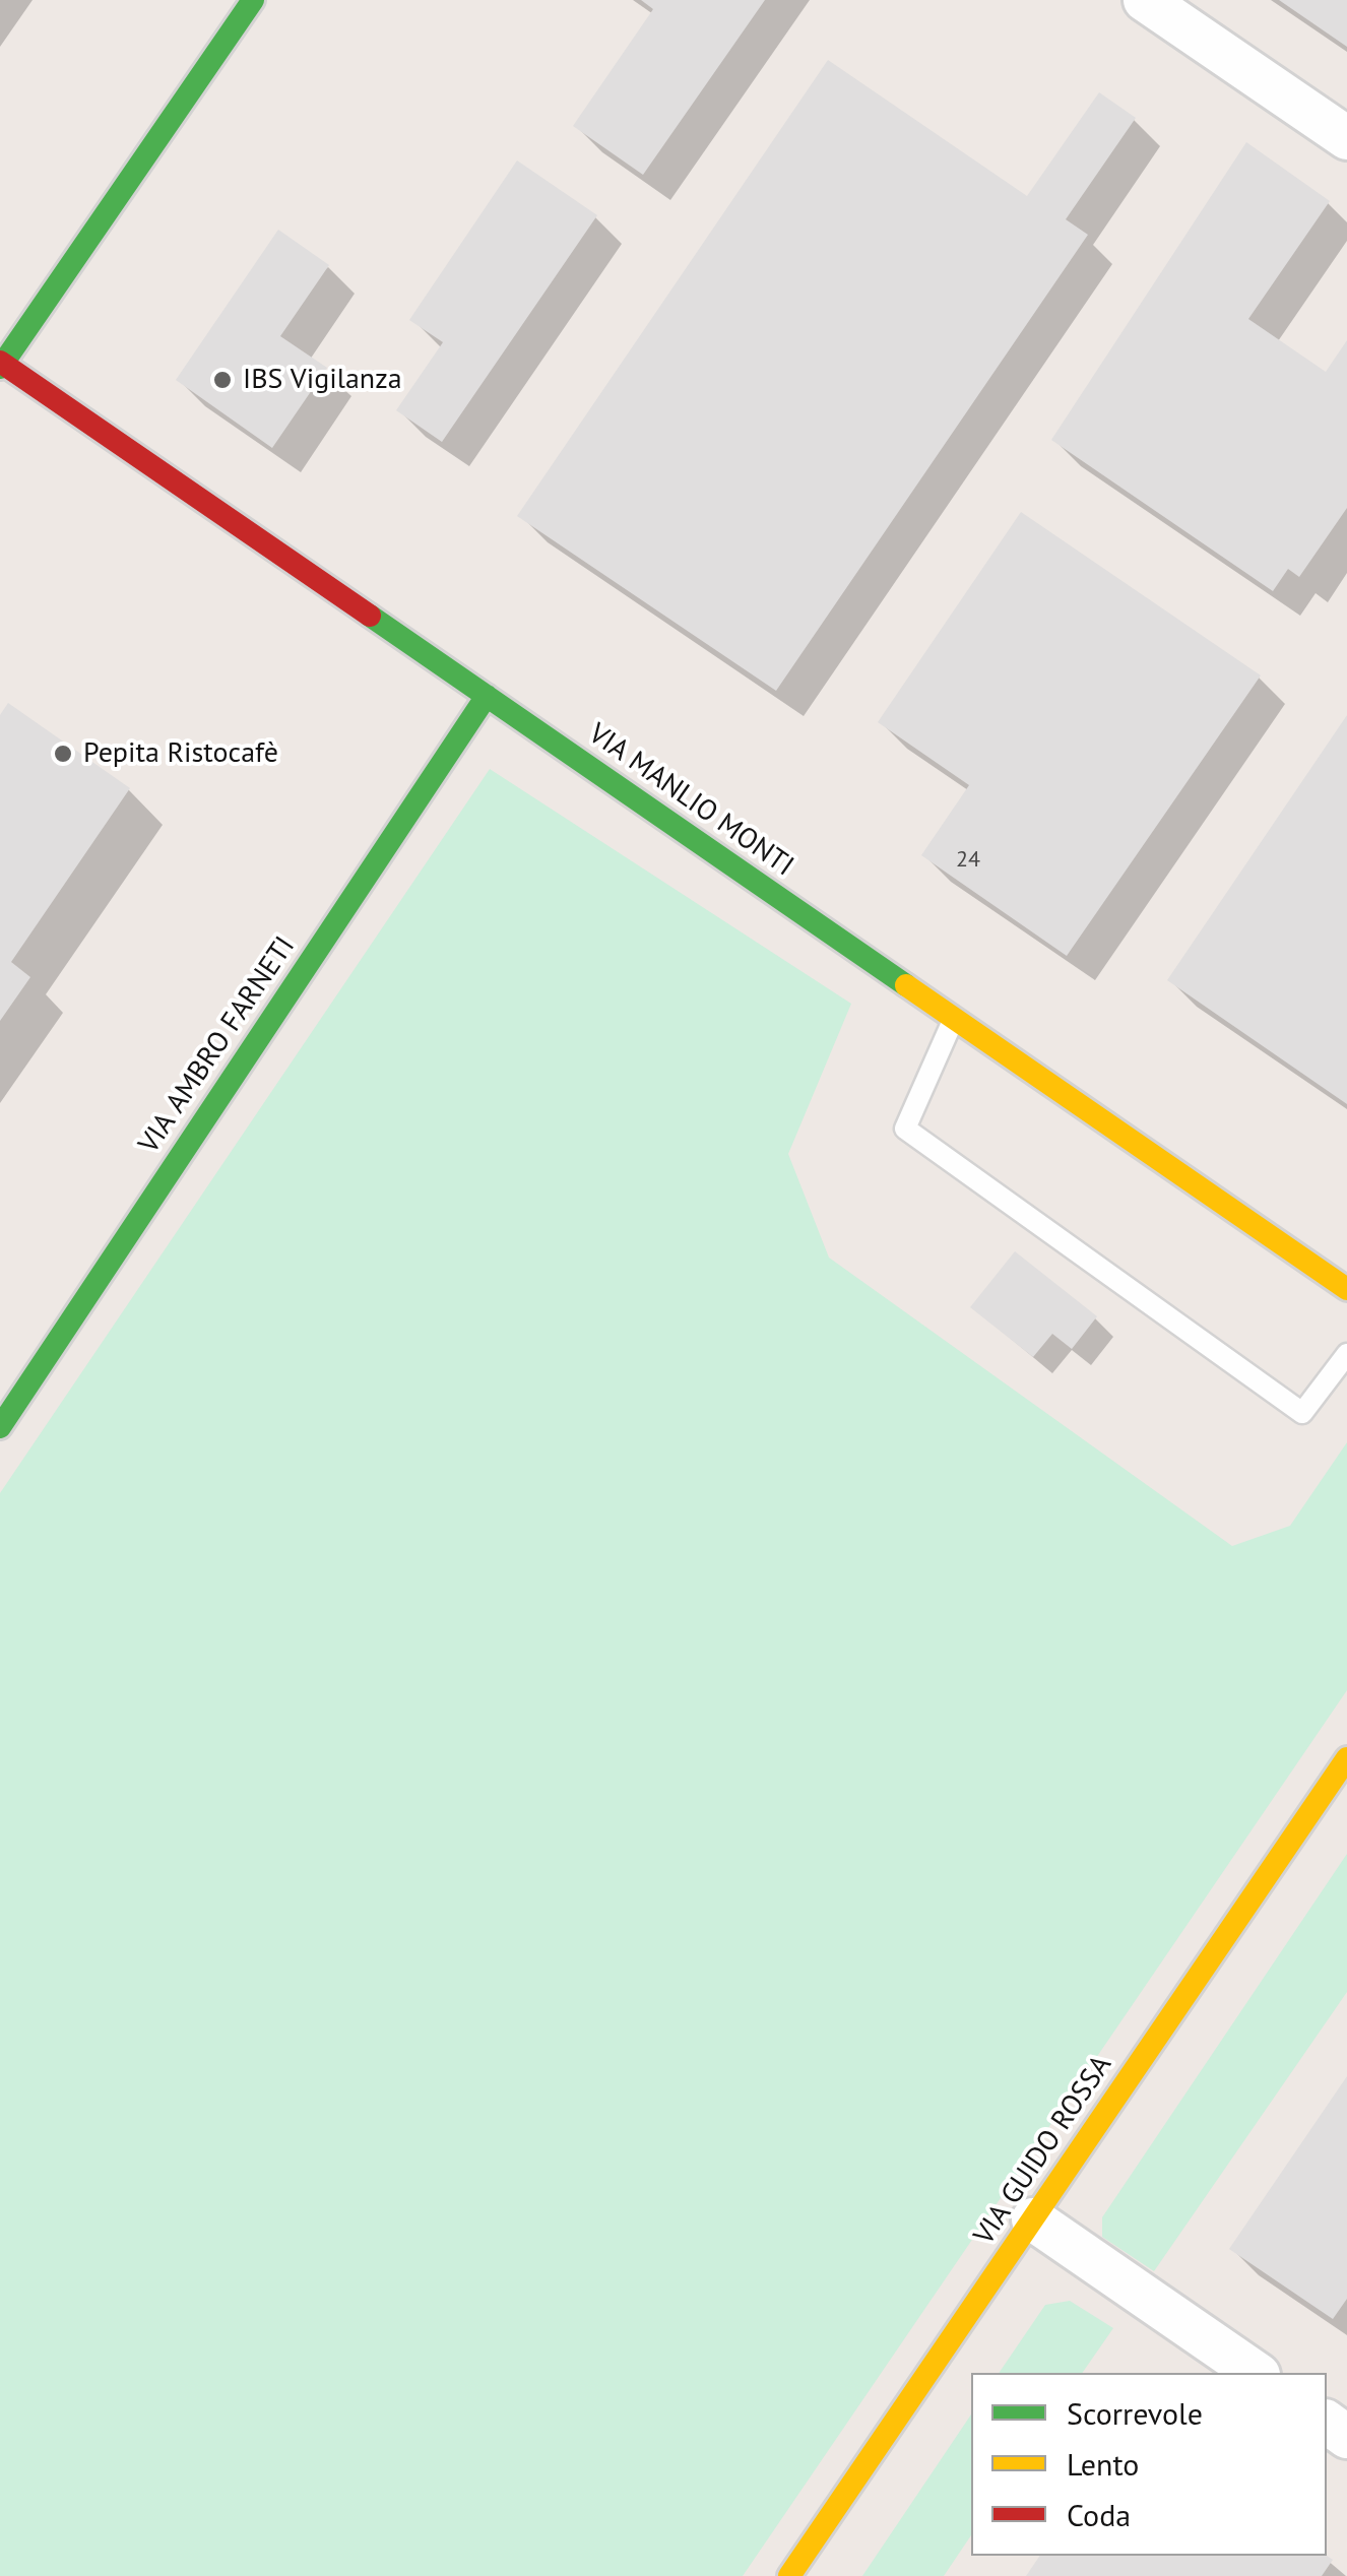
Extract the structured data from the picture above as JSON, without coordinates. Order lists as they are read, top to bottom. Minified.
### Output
{"streets":{"street":["VIA MANLIO MONTI","VIA AMBRO FARNETI","VIA GUIDO ROSSA"]},"crossings":[["VIA MANLIO MONTI","VIA AMBRO FARNETI"]],"places":["IBS Vigilanza","Pepita Ristocafè"],"house_numbers":["24"],"legend":["Scorrevole","Lento","Coda"]}
